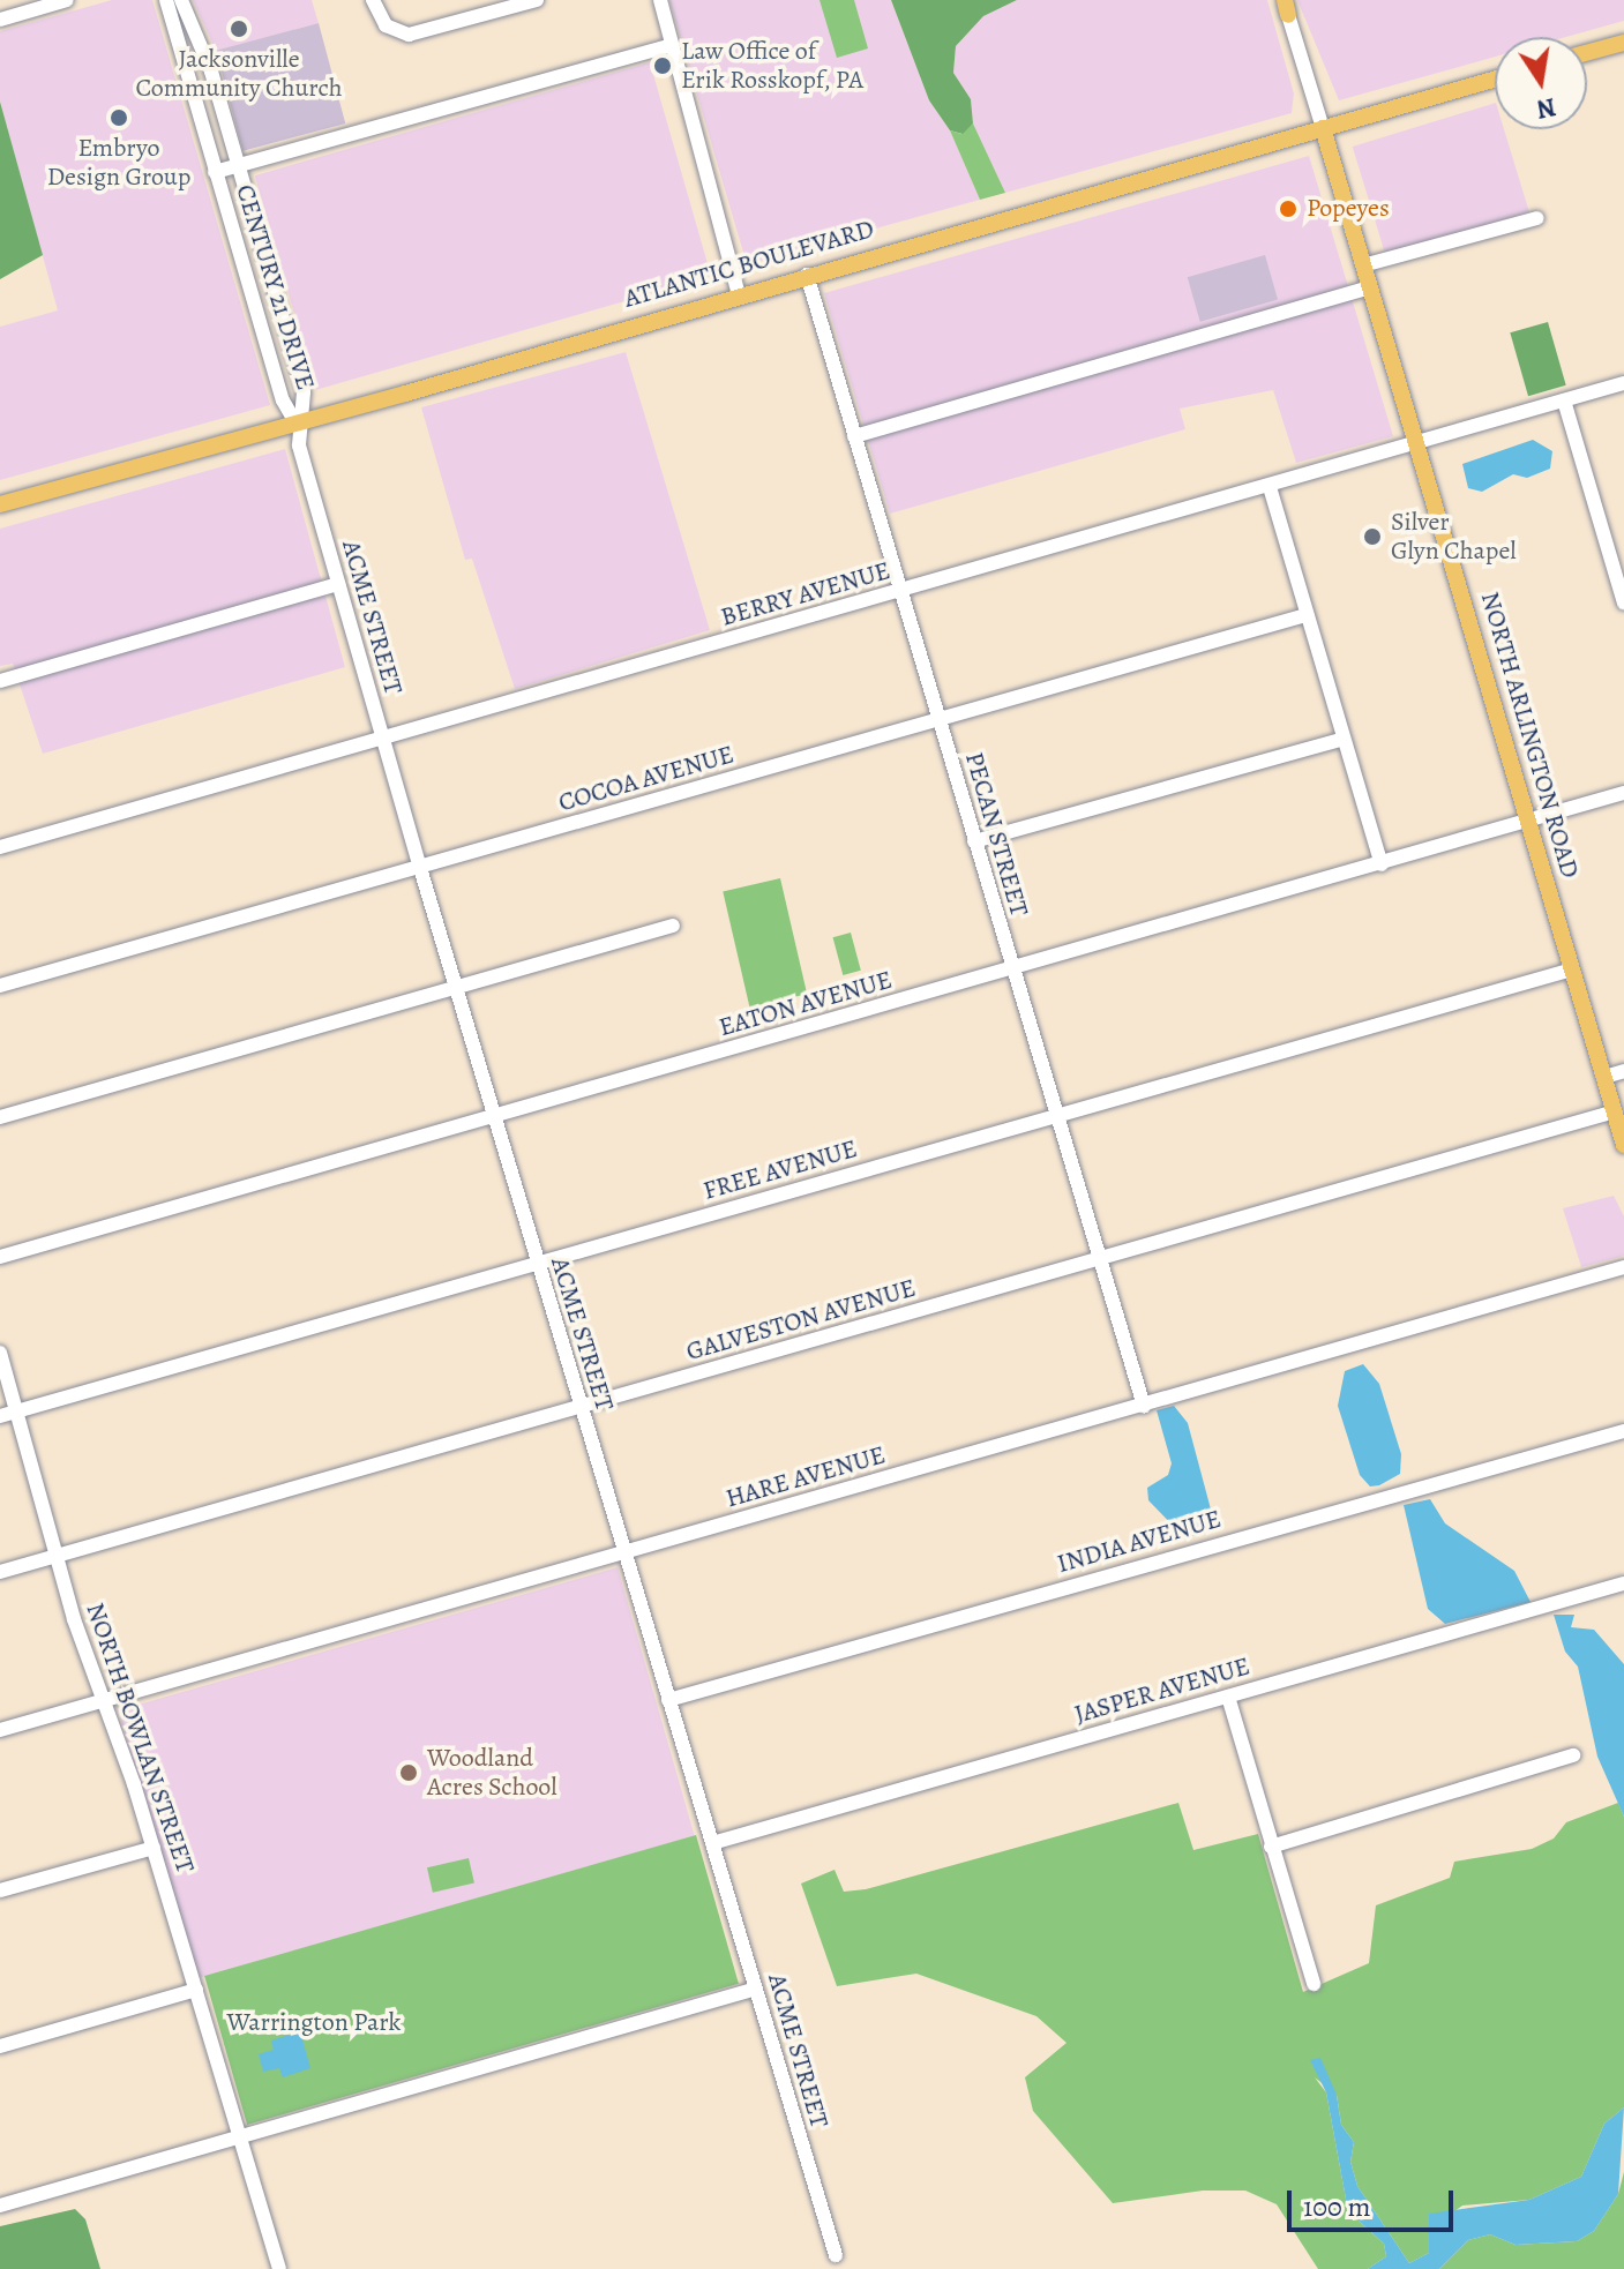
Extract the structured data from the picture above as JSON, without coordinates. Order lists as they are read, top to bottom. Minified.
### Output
{"streets":{"main road":["ATLANTIC BOULEVARD","NORTH ARLINGTON ROAD"],"street":["CENTURY 21 DRIVE","BERRY AVENUE","ACME STREET","COCOA AVENUE","PECAN STREET","EATON AVENUE","FREE AVENUE","GALVESTON AVENUE","HARE AVENUE","INDIA AVENUE","JASPER AVENUE","NORTH BOWLAN STREET"]},"crossings":[["ATLANTIC BOULEVARD","CENTURY 21 DRIVE"],["ATLANTIC BOULEVARD","ACME STREET"],["ATLANTIC BOULEVARD","NORTH ARLINGTON ROAD"],["ATLANTIC BOULEVARD","PECAN STREET"],["CENTURY 21 DRIVE","ACME STREET"],["BERRY AVENUE","ACME STREET"],["BERRY AVENUE","NORTH ARLINGTON ROAD"],["BERRY AVENUE","PECAN STREET"],["ACME STREET","COCOA AVENUE"],["ACME STREET","EATON AVENUE"],["ACME STREET","FREE AVENUE"],["ACME STREET","GALVESTON AVENUE"],["ACME STREET","HARE AVENUE"],["ACME STREET","INDIA AVENUE"],["ACME STREET","JASPER AVENUE"],["NORTH ARLINGTON ROAD","EATON AVENUE"],["NORTH ARLINGTON ROAD","FREE AVENUE"],["NORTH ARLINGTON ROAD","GALVESTON AVENUE"],["COCOA AVENUE","PECAN STREET"],["PECAN STREET","EATON AVENUE"],["PECAN STREET","FREE AVENUE"],["PECAN STREET","GALVESTON AVENUE"],["PECAN STREET","HARE AVENUE"],["FREE AVENUE","NORTH BOWLAN STREET"],["GALVESTON AVENUE","NORTH BOWLAN STREET"],["HARE AVENUE","NORTH BOWLAN STREET"]],"parks":["Warrington Park"],"places":["Jacksonville Community Church","Law Office of Erik Rosskopf, PA","Embryo Design Group","Popeyes","Silver Glyn Chapel","Woodland Acres School"],"scale_bar":"100 m","north":"bottom"}
